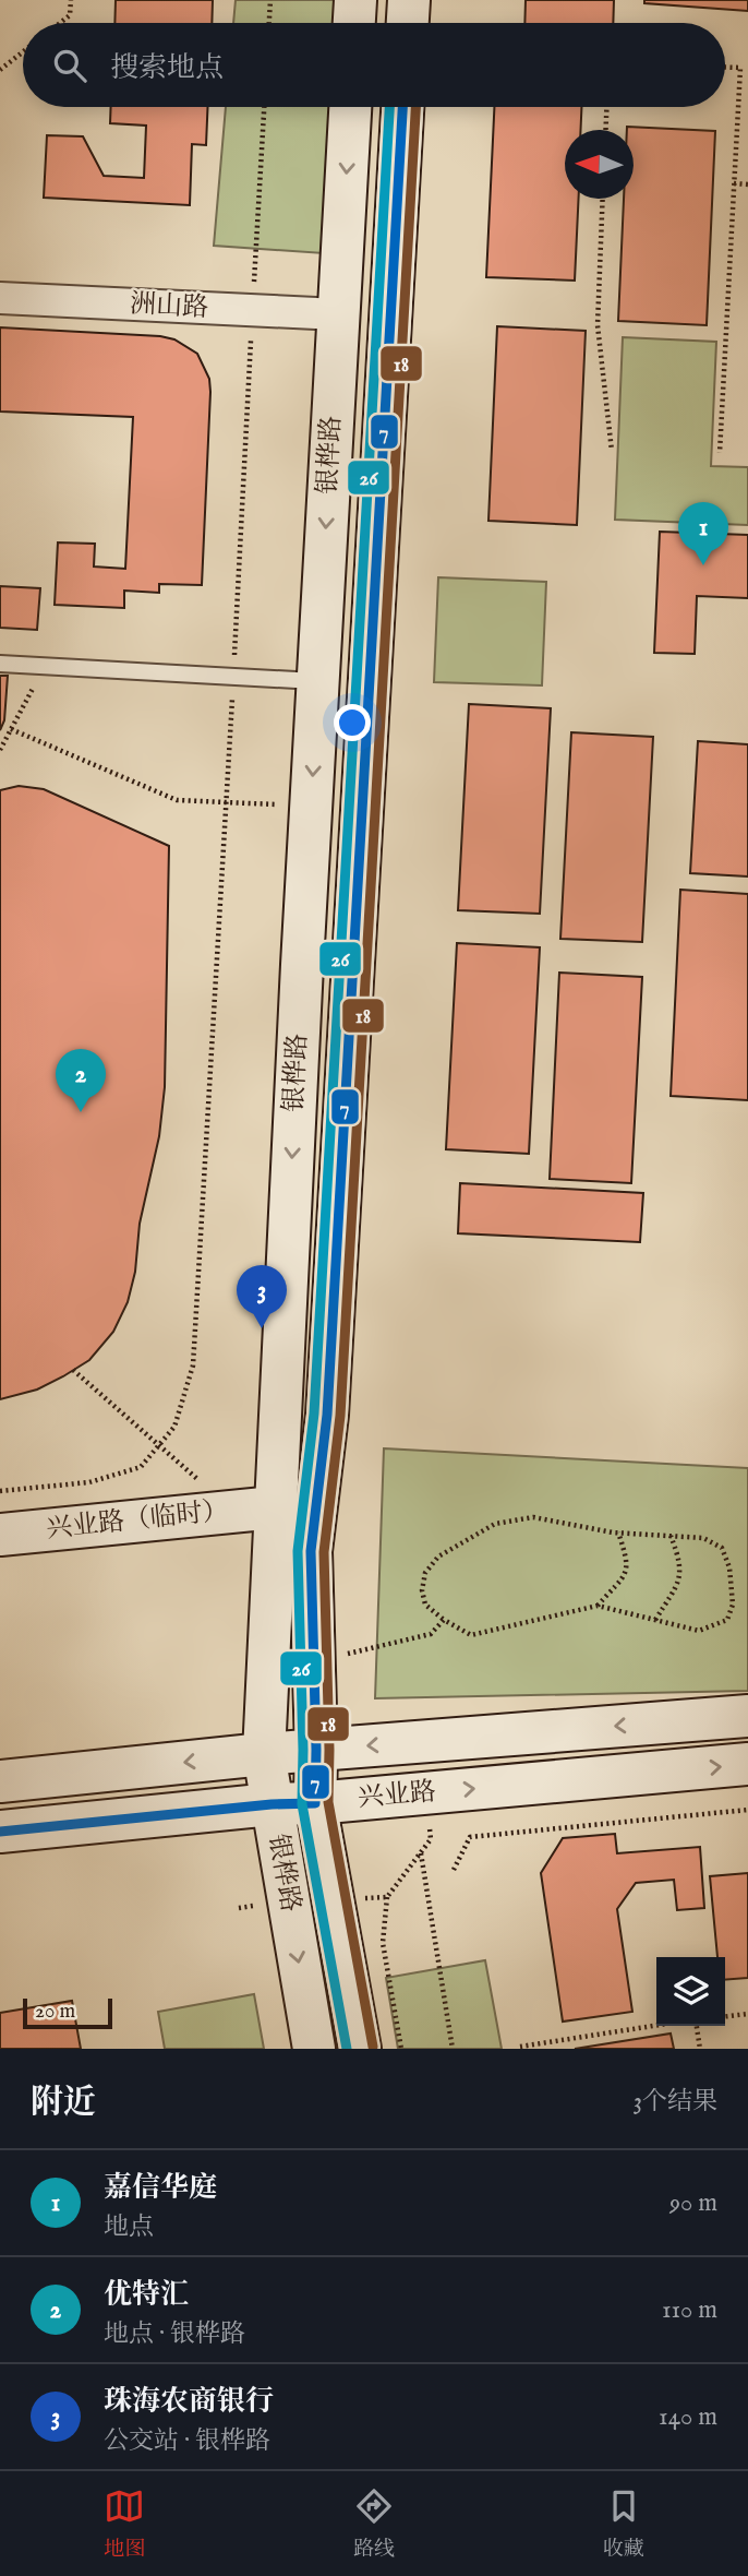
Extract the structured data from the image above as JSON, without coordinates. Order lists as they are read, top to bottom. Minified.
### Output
{"streets":{"main road":["银桦路","兴业路（临时）","兴业路"],"street":["洲山路"]},"crossings":[["洲山路","银桦路"],["银桦路","兴业路（临时）"],["银桦路","兴业路"]],"lines":["transit line 7","transit line 18","transit line 26"],"scale_bar":"20 m","north":"left","page":{"search":"搜索地点","pins":["1","2","3"],"scale":"20 m","heading":["附近","3个结果"],"list":[{"mark":"1","name":"嘉信华庭","note":"地点","value":"90 m"},{"mark":"2","name":"优特汇","note":"地点 · 银桦路","value":"110 m"},{"mark":"3","name":"珠海农商银行","note":"公交站 · 银桦路","value":"140 m"}],"nav":["地图","路线","收藏"]}}
